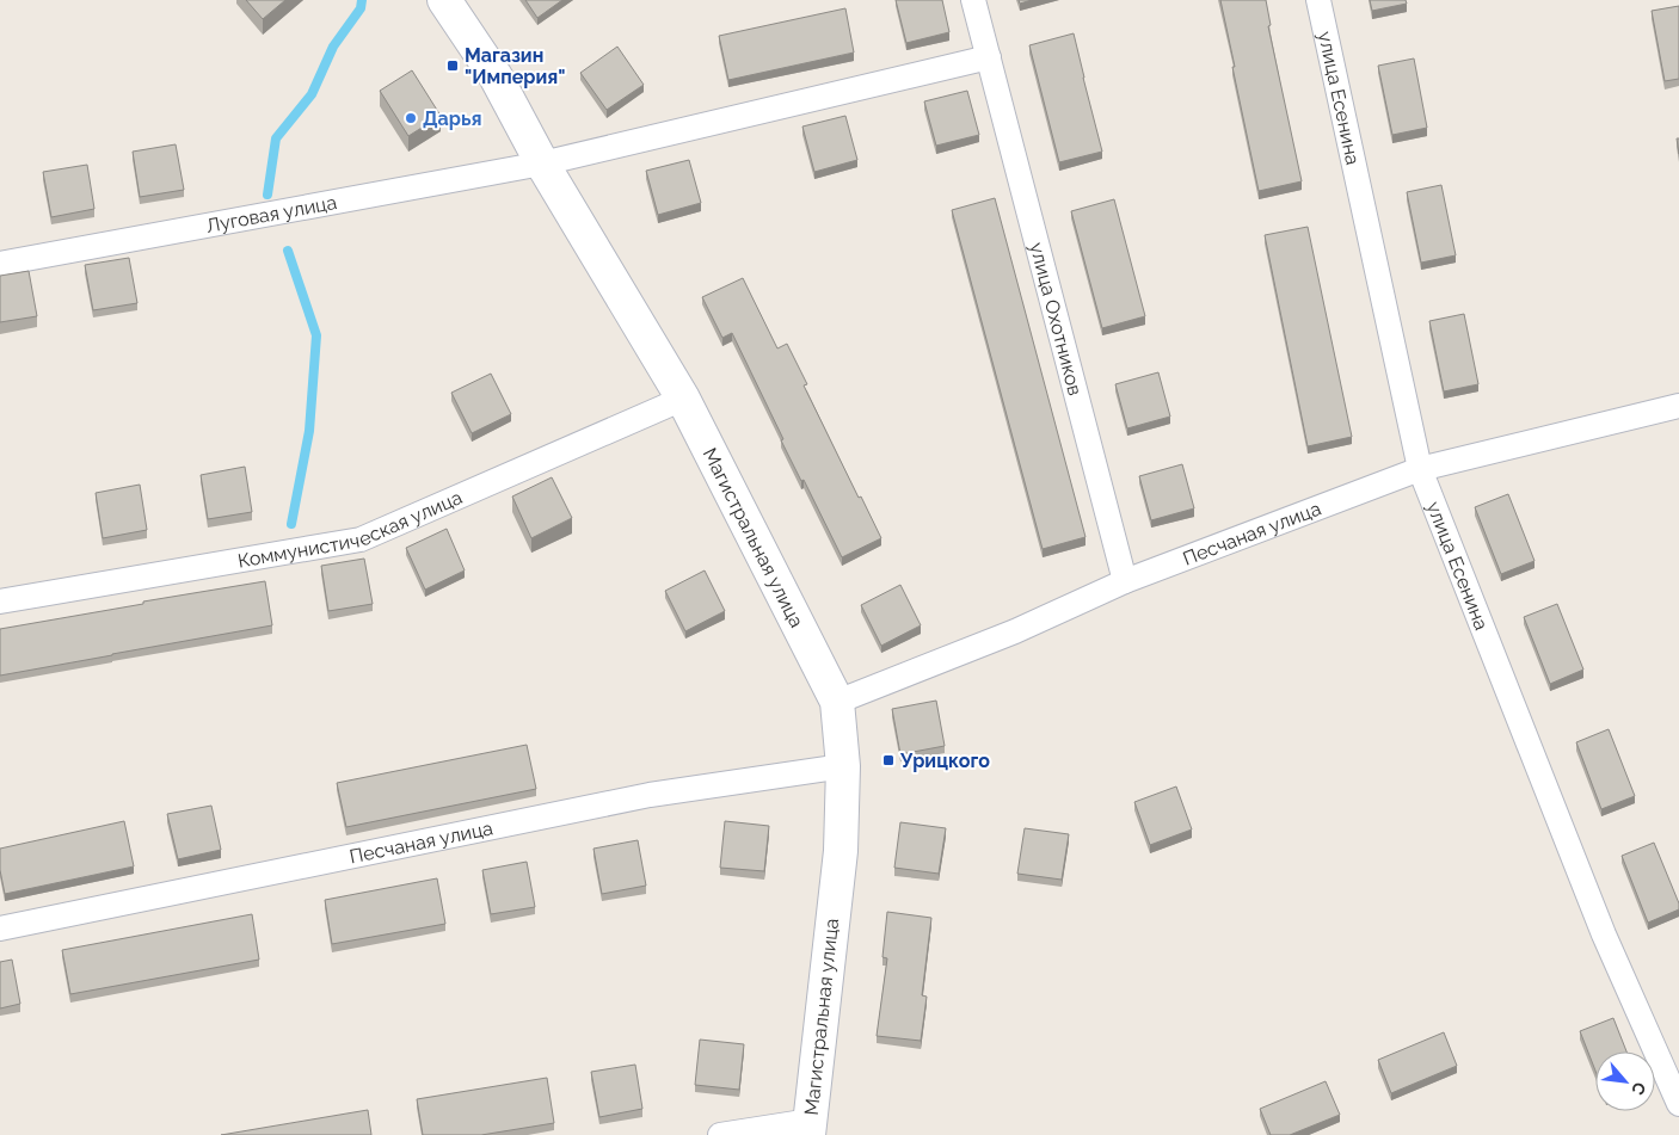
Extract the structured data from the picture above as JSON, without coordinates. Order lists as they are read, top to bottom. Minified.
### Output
{"streets":{"street":["улица Есенина","Луговая улица","улица Охотников","Коммунистическая улица","Песчаная улица","Магистральная улица"]},"crossings":[["улица Есенина","Песчаная улица"],["Луговая улица","Магистральная улица"],["улица Охотников","Песчаная улица"],["Коммунистическая улица","Магистральная улица"],["Песчаная улица","Магистральная улица"]],"places":{"transit":["Магазин \"Империя\"","Урицкого"],"other":["Дарья"]},"north":"bottom right"}
